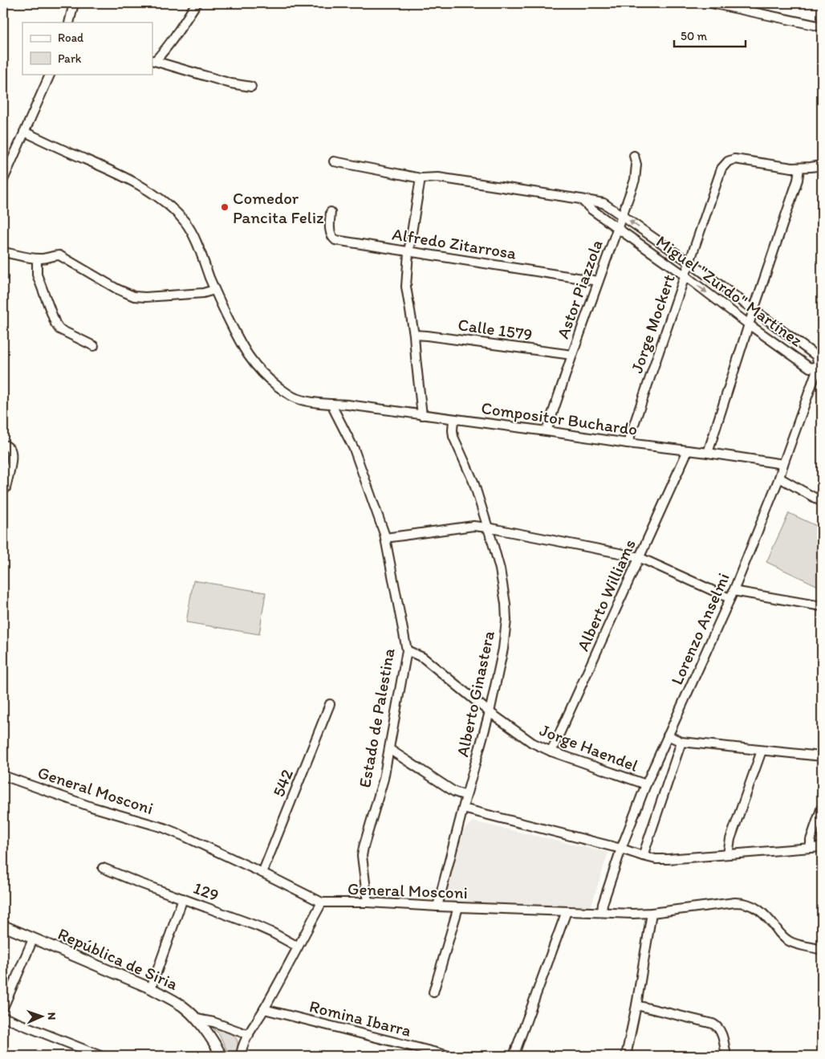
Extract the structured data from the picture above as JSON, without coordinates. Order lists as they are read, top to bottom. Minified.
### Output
{"streets":{"street":["Alfredo Zitarrosa","Astor Piazzola","Miguel \"Zurdo\" Martínez","Jorge Mockert","Calle 1579","Compositor Buchardo","Alberto Williams","Lorenzo Anselmi","Alberto Ginastera","Estado de Palestina","Jorge Haendel","542","General Mosconi","129","República de Siria","Romina Ibarra"]},"crossings":[["Alfredo Zitarrosa","Astor Piazzola"],["Astor Piazzola","Miguel \"Zurdo\" Martínez"],["Astor Piazzola","Calle 1579"],["Astor Piazzola","Compositor Buchardo"],["Miguel \"Zurdo\" Martínez","Jorge Mockert"],["Miguel \"Zurdo\" Martínez","Lorenzo Anselmi"],["Jorge Mockert","Compositor Buchardo"],["Compositor Buchardo","Alberto Williams"],["Compositor Buchardo","Lorenzo Anselmi"],["Compositor Buchardo","Alberto Ginastera"],["Compositor Buchardo","Estado de Palestina"],["Alberto Williams","Jorge Haendel"],["Lorenzo Anselmi","Jorge Haendel"],["Lorenzo Anselmi","General Mosconi"],["Alberto Ginastera","Jorge Haendel"],["Alberto Ginastera","General Mosconi"],["Estado de Palestina","Jorge Haendel"],["Estado de Palestina","General Mosconi"],["542","General Mosconi"]],"places":["Comedor Pancita Feliz"],"legend":["Road","Park"],"scale_bar":"50 m","north":"right"}
